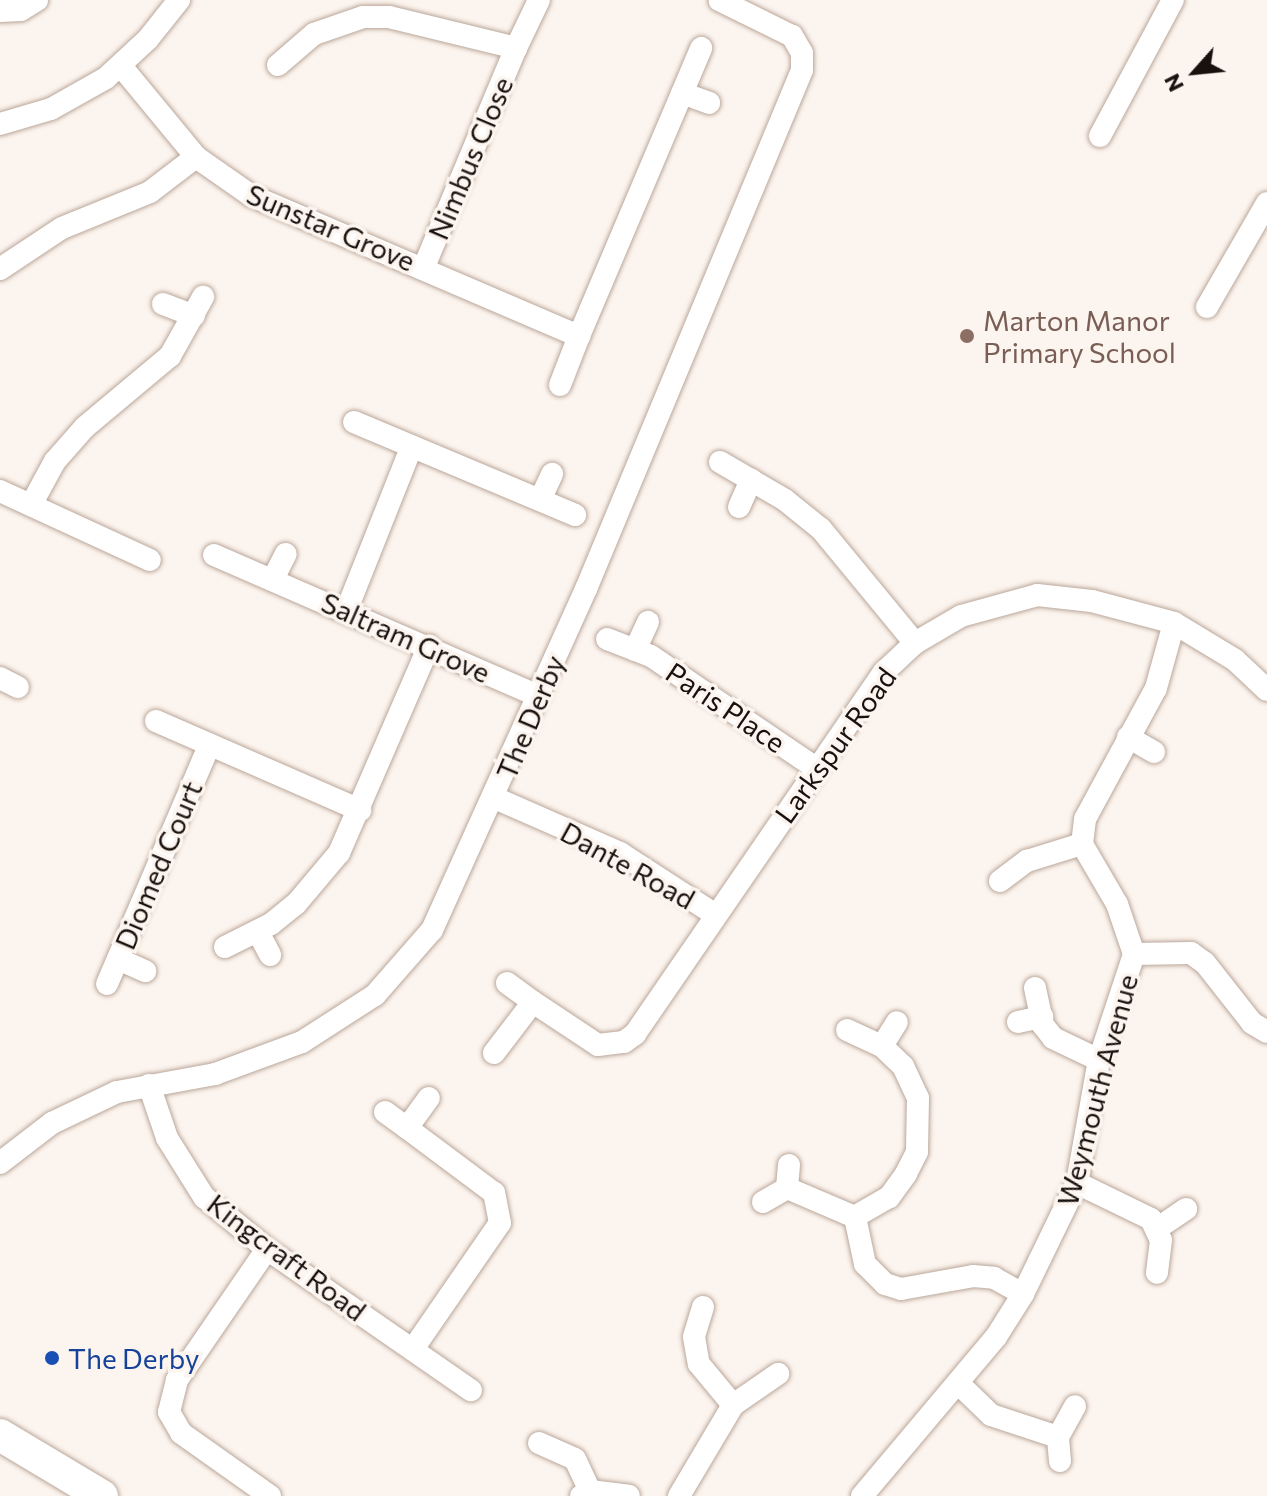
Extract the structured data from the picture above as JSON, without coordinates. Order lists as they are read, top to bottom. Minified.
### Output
{"streets":{"street":["Nimbus Close","Sunstar Grove","Saltram Grove","Paris Place","The Derby","Larkspur Road","Diomed Court","Dante Road","Weymouth Avenue","Kingcraft Road"]},"crossings":[["Nimbus Close","Sunstar Grove"],["Saltram Grove","The Derby"],["Paris Place","Larkspur Road"],["The Derby","Dante Road"],["The Derby","Kingcraft Road"],["Larkspur Road","Dante Road"]],"places":["Marton Manor Primary School","The Derby"],"north":"bottom left"}
